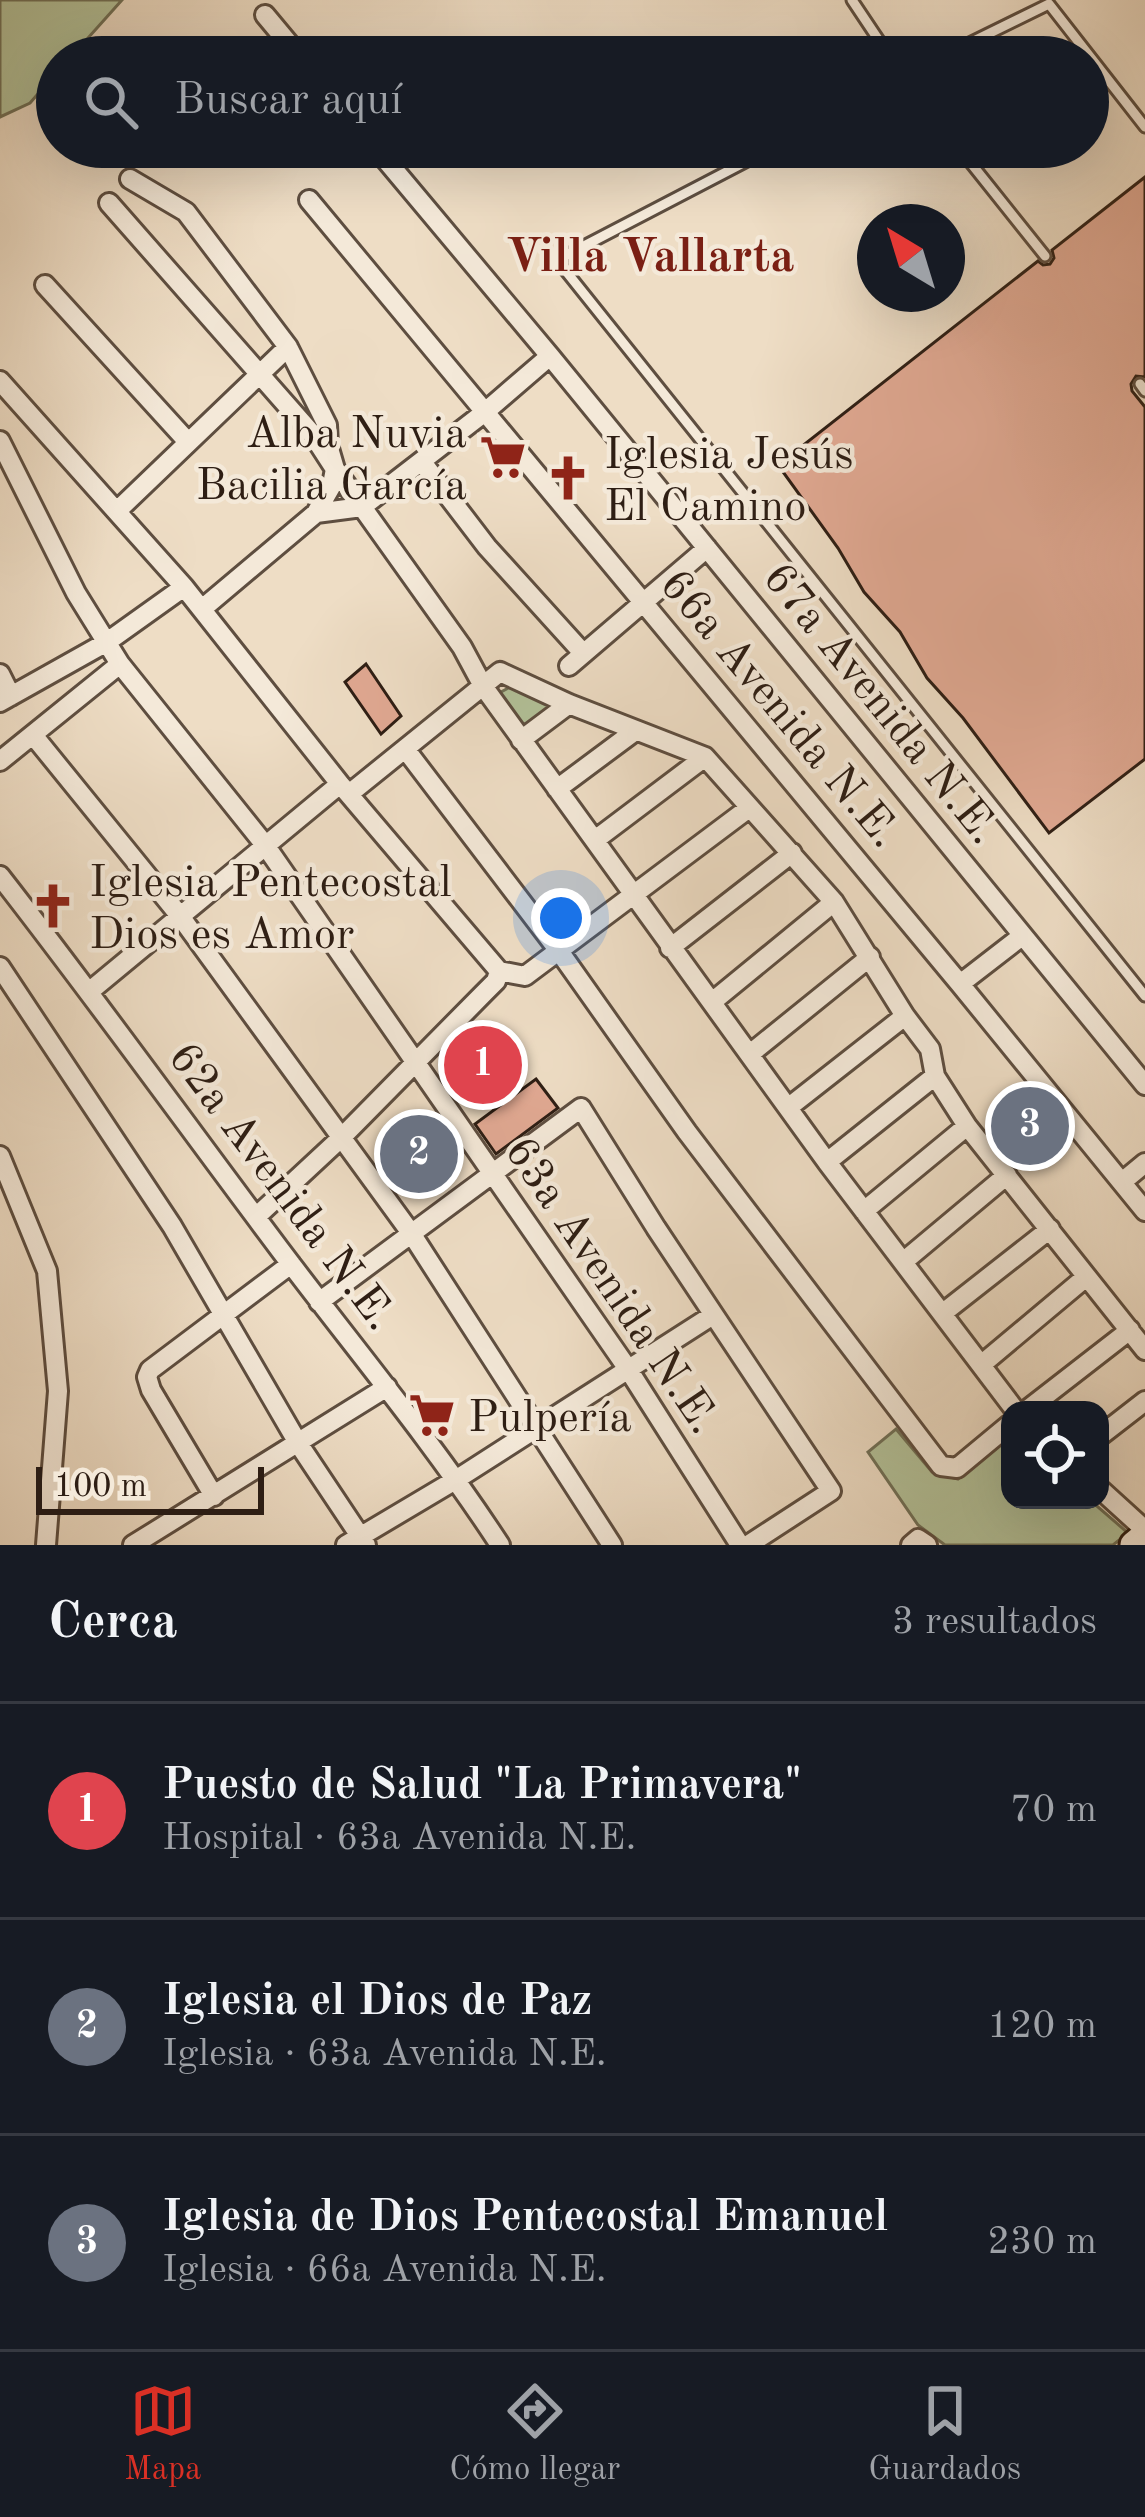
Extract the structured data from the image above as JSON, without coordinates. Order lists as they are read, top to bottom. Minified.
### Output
{"streets":{"street":["67a Avenida N.E.","66a Avenida N.E.","62a Avenida N.E.","63a Avenida N.E."]},"districts":["Villa Vallarta"],"places":{"supermarket":["Alba Nuvia Bacilia García","Pulpería"],"church":["Iglesia Jesús El Camino","Iglesia Pentecostal Dios es Amor"]},"scale_bar":"100 m","north":"top left","page":{"search":"Buscar aquí","pins":["1","3","2"],"scale":"100 m","heading":["Cerca","3 resultados"],"list":[{"mark":"1","name":"Puesto de Salud \"La Primavera\"","note":"Hospital · 63a Avenida N.E.","value":"70 m"},{"mark":"2","name":"Iglesia el Dios de Paz","note":"Iglesia · 63a Avenida N.E.","value":"120 m"},{"mark":"3","name":"Iglesia de Dios Pentecostal Emanuel","note":"Iglesia · 66a Avenida N.E.","value":"230 m"}],"nav":["Mapa","Cómo llegar","Guardados"]}}
